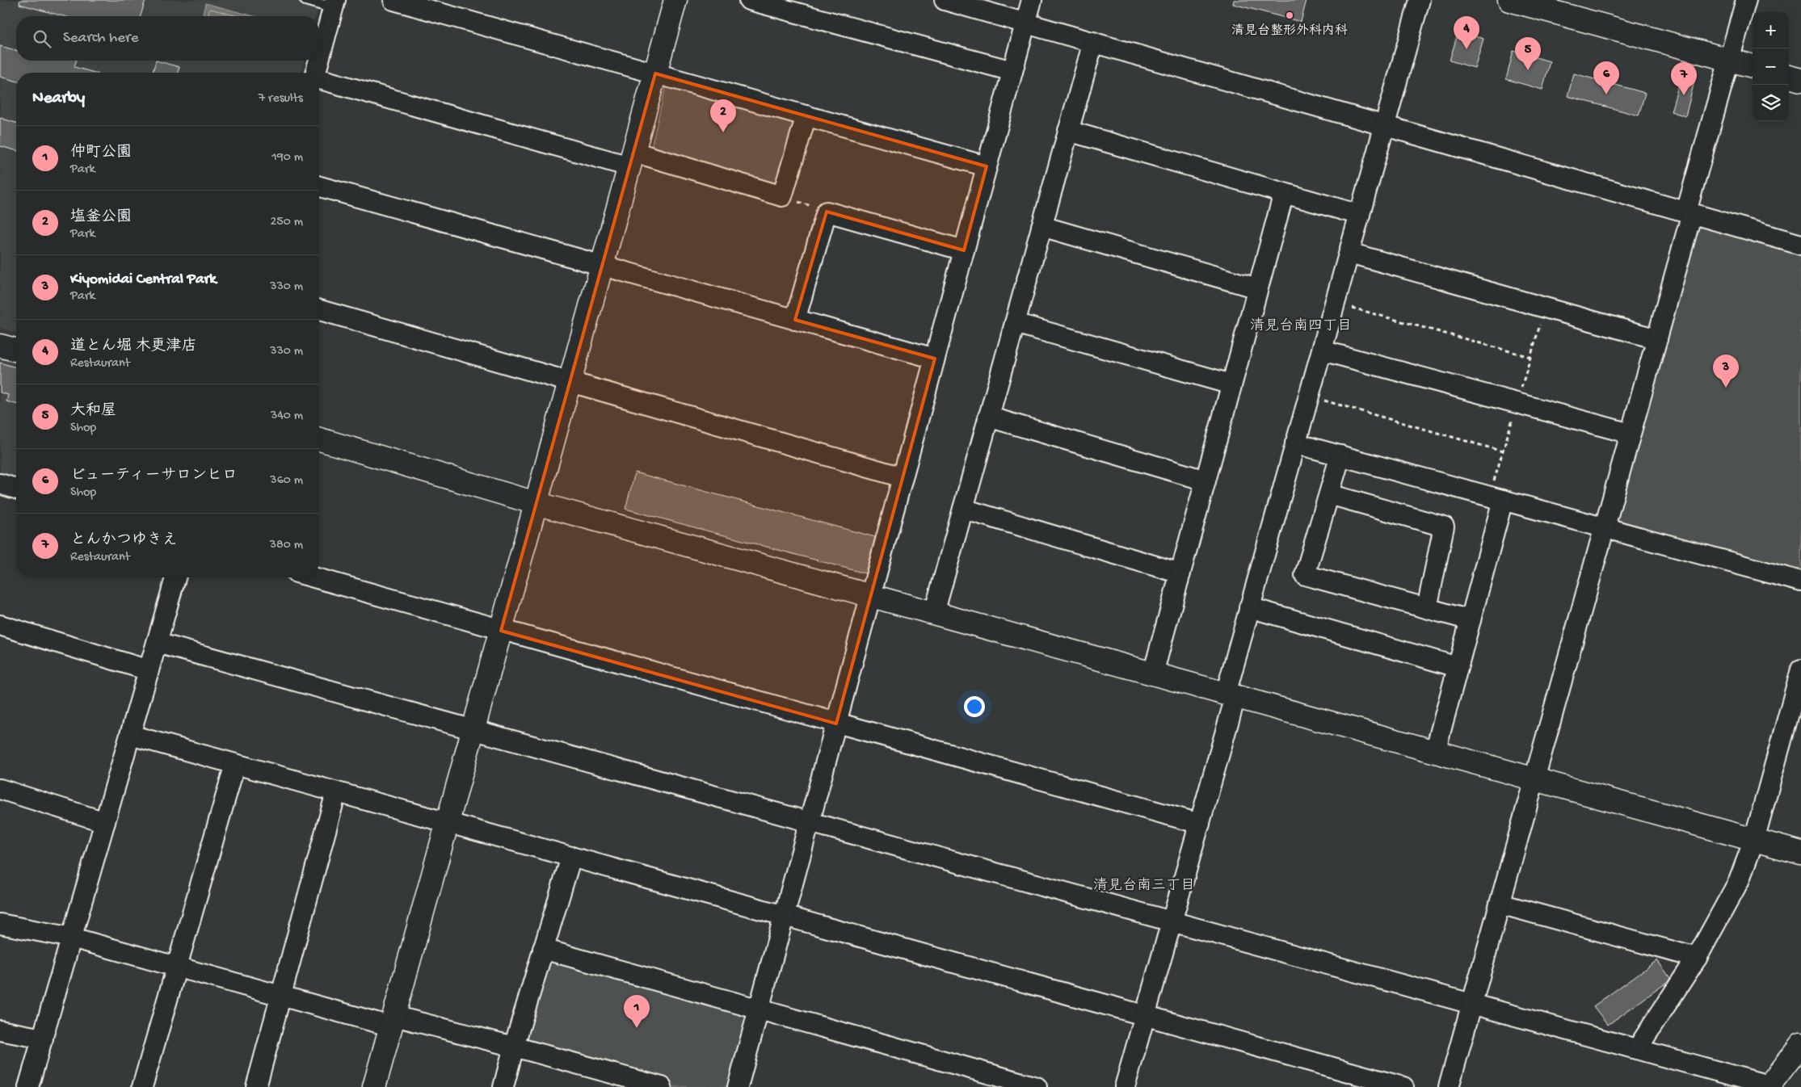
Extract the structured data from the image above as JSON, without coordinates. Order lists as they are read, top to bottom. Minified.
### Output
{"districts":["清見台南四丁目","清見台南三丁目"],"places":["清見台整形外科内科"],"page":{"map_buttons":["+","−"],"pins":["4","5","6","7","2","3","1"],"search":"Search here","heading":["Nearby","7 results"],"list":[{"mark":"1","name":"仲町公園","note":"Park","value":"190 m"},{"mark":"2","name":"塩釜公園","note":"Park","value":"250 m"},{"mark":"3","name":"Kiyomidai Central Park","note":"Park","value":"330 m"},{"mark":"4","name":"道とん堀 木更津店","note":"Restaurant","value":"330 m"},{"mark":"5","name":"大和屋","note":"Shop","value":"340 m"},{"mark":"6","name":"ビューティーサロンヒロ","note":"Shop","value":"360 m"},{"mark":"7","name":"とんかつゆきえ","note":"Restaurant","value":"380 m"}]}}
